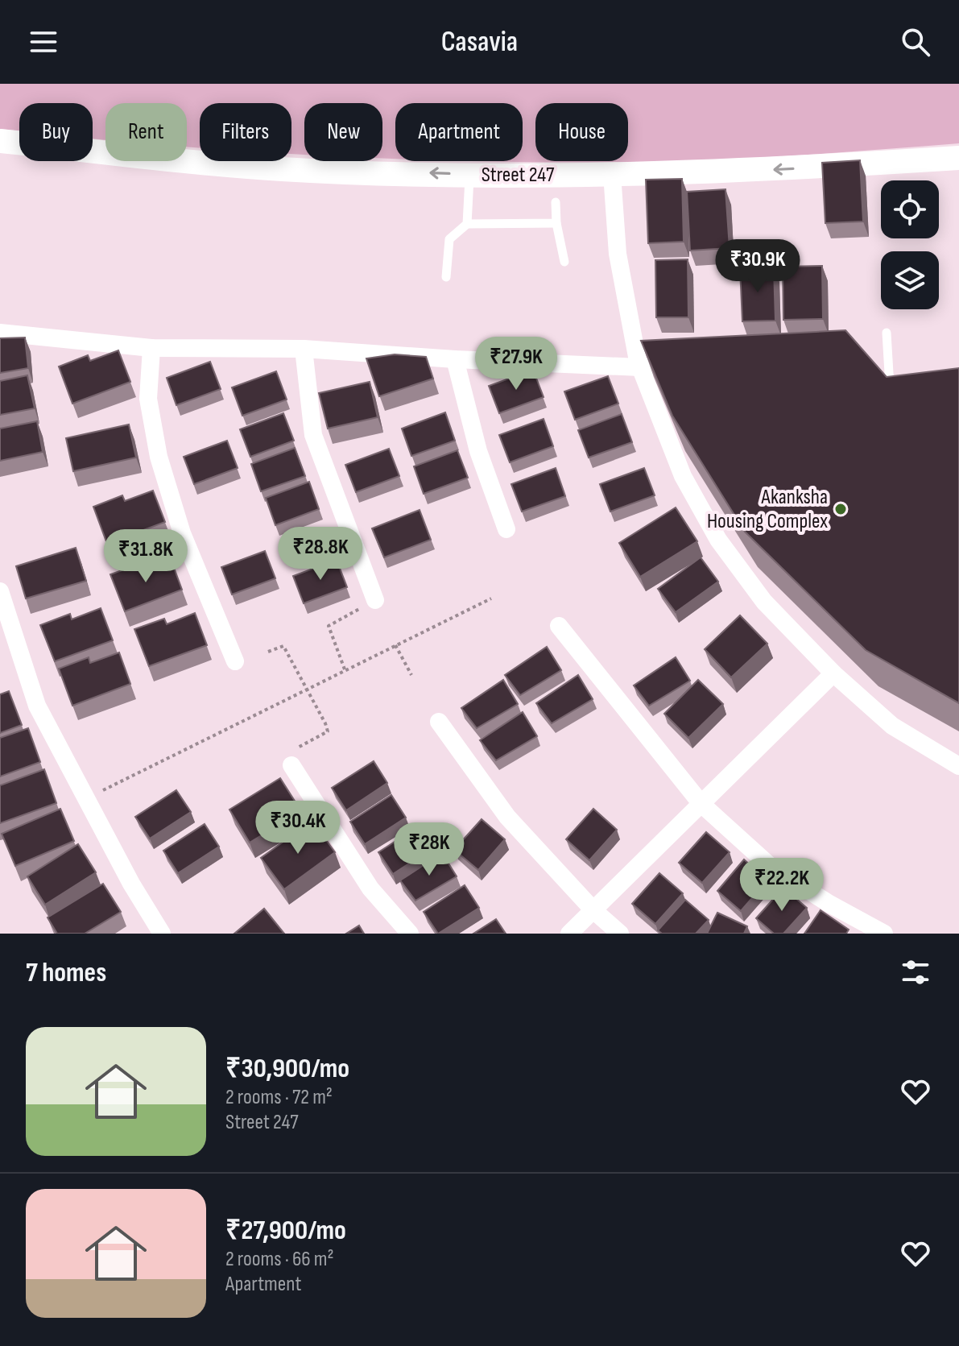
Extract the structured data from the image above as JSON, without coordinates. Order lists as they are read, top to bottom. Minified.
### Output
{"streets":{"street":["Street 247"]},"places":["Akanksha Housing Complex"],"page":{"header":"Casavia","chip":["Buy","Rent","Filters","New","Apartment","House"],"price":["₹30.9K","₹27.9K","₹28.8K","₹31.8K","₹30.4K","₹28K","₹22.2K"],"heading":"7 homes","list":[{"name":"₹30,900/mo","note":"2 rooms · 72 m² · Street 247"},{"name":"₹27,900/mo","note":"2 rooms · 66 m² · Apartment"}]}}
